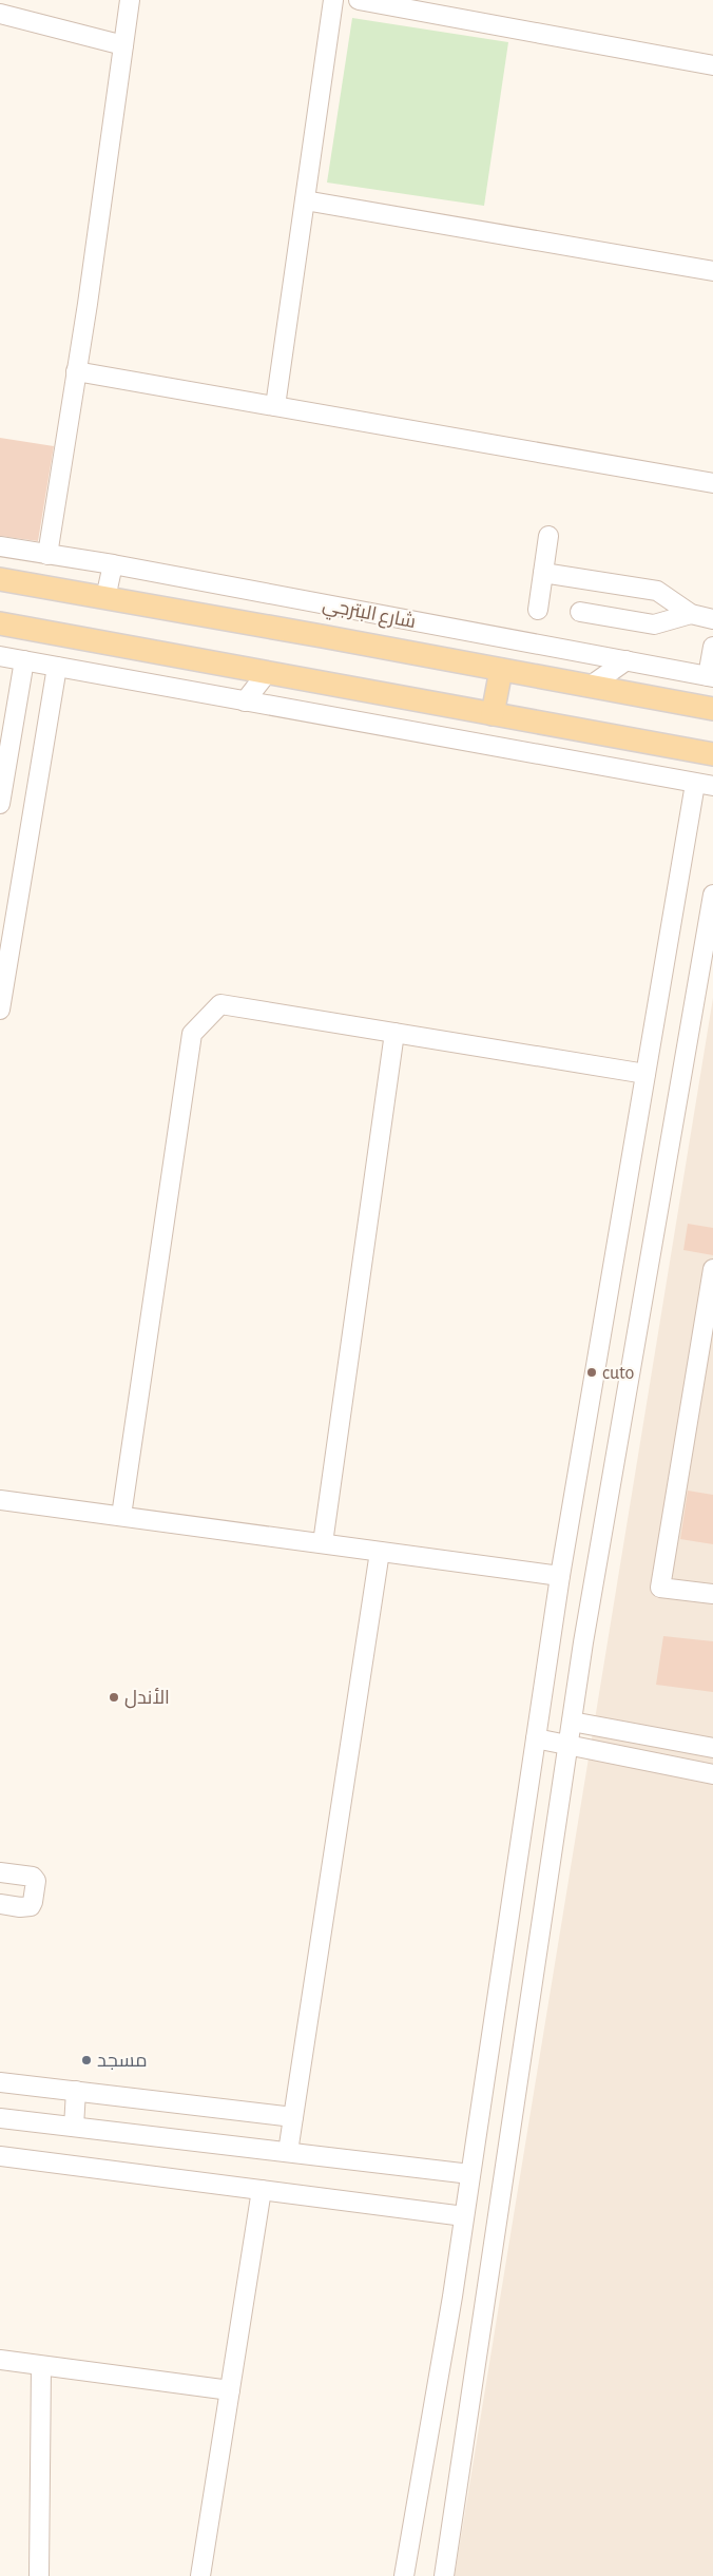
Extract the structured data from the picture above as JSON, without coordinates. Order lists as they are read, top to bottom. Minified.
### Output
{"streets":{"main road":["شارع البترجي"]},"places":["cuto","الأندل","مسجد"]}
